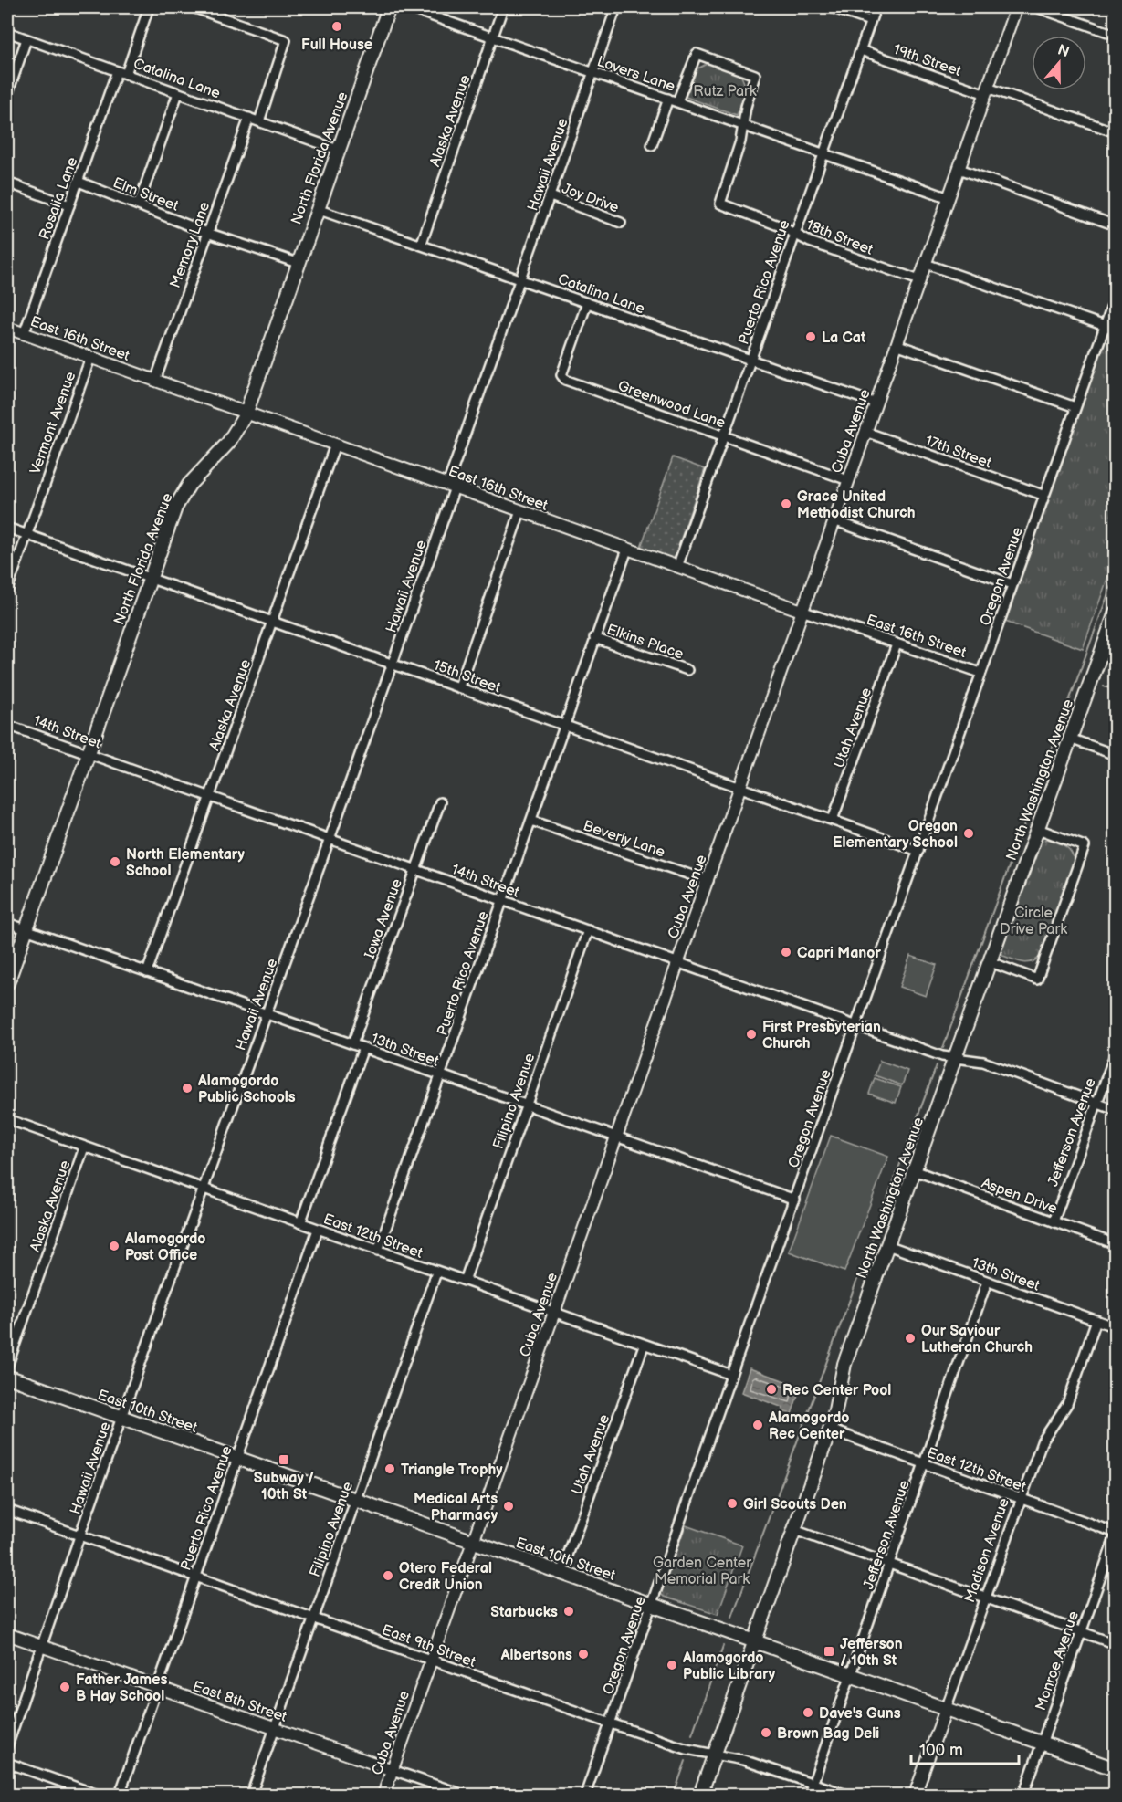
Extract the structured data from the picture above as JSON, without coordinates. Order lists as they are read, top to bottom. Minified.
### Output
{"streets":{"main road":["North Florida Avenue","North Washington Avenue","East 10th Street"],"street":["19th Street","Lovers Lane","Catalina Lane","Alaska Avenue","Hawaii Avenue","Elm Street","Joy Drive","Rosalia Lane","18th Street","Memory Lane","Puerto Rico Avenue","East 16th Street","Greenwood Lane","Vermont Avenue","Cuba Avenue","17th Street","Oregon Avenue","Elkins Place","15th Street","Utah Avenue","14th Street","Beverly Lane","Iowa Avenue","13th Street","Filipino Avenue","Jefferson Avenue","Aspen Drive","East 12th Street","Madison Avenue","East 9th Street","Monroe Avenue","East 8th Street"]},"crossings":[["19th Street","Puerto Rico Avenue"],["19th Street","Cuba Avenue"],["Lovers Lane","Alaska Avenue"],["Lovers Lane","Hawaii Avenue"],["Lovers Lane","18th Street"],["Lovers Lane","Puerto Rico Avenue"],["Lovers Lane","Cuba Avenue"],["Catalina Lane","Alaska Avenue"],["Catalina Lane","North Florida Avenue"],["Catalina Lane","Hawaii Avenue"],["Catalina Lane","Rosalia Lane"],["Catalina Lane","Memory Lane"],["Catalina Lane","Puerto Rico Avenue"],["Catalina Lane","Greenwood Lane"],["Catalina Lane","Cuba Avenue"],["Alaska Avenue","East 16th Street"],["Alaska Avenue","15th Street"],["Alaska Avenue","14th Street"],["Alaska Avenue","13th Street"],["Alaska Avenue","East 12th Street"],["North Florida Avenue","Elm Street"],["North Florida Avenue","East 16th Street"],["North Florida Avenue","15th Street"],["North Florida Avenue","14th Street"],["North Florida Avenue","13th Street"],["Hawaii Avenue","Joy Drive"],["Hawaii Avenue","East 16th Street"],["Hawaii Avenue","15th Street"],["Hawaii Avenue","14th Street"],["Hawaii Avenue","13th Street"],["Hawaii Avenue","East 12th Street"],["Hawaii Avenue","East 10th Street"],["Hawaii Avenue","East 9th Street"],["Hawaii Avenue","East 8th Street"],["Elm Street","Rosalia Lane"],["Elm Street","Memory Lane"],["Rosalia Lane","East 16th Street"],["18th Street","Puerto Rico Avenue"],["18th Street","Cuba Avenue"],["Memory Lane","East 16th Street"],["Puerto Rico Avenue","East 16th Street"],["Puerto Rico Avenue","Greenwood Lane"],["Puerto Rico Avenue","Elkins Place"],["Puerto Rico Avenue","15th Street"],["Puerto Rico Avenue","14th Street"],["Puerto Rico Avenue","Beverly Lane"],["Puerto Rico Avenue","13th Street"],["Puerto Rico Avenue","East 12th Street"],["Puerto Rico Avenue","East 10th Street"],["Puerto Rico Avenue","East 9th Street"],["Puerto Rico Avenue","East 8th Street"],["East 16th Street","Vermont Avenue"],["East 16th Street","Cuba Avenue"],["East 16th Street","Oregon Avenue"],["East 16th Street","Utah Avenue"],["Greenwood Lane","Cuba Avenue"],["Vermont Avenue","15th Street"],["Cuba Avenue","17th Street"],["Cuba Avenue","15th Street"],["Cuba Avenue","14th Street"],["Cuba Avenue","Beverly Lane"],["Cuba Avenue","13th Street"],["Cuba Avenue","East 12th Street"],["Cuba Avenue","East 10th Street"],["Cuba Avenue","East 9th Street"],["Cuba Avenue","East 8th Street"],["17th Street","Oregon Avenue"],["Oregon Avenue","15th Street"],["Oregon Avenue","14th Street"],["Oregon Avenue","13th Street"],["Oregon Avenue","East 12th Street"],["Oregon Avenue","East 10th Street"],["Oregon Avenue","East 9th Street"],["15th Street","Utah Avenue"],["Utah Avenue","East 12th Street"],["Utah Avenue","East 10th Street"],["14th Street","North Washington Avenue"],["14th Street","Iowa Avenue"],["14th Street","Filipino Avenue"],["14th Street","Jefferson Avenue"],["North Washington Avenue","13th Street"],["North Washington Avenue","Aspen Drive"],["North Washington Avenue","East 12th Street"],["North Washington Avenue","East 10th Street"],["North Washington Avenue","East 9th Street"],["Iowa Avenue","13th Street"],["13th Street","Filipino Avenue"],["13th Street","Jefferson Avenue"],["13th Street","Madison Avenue"],["Filipino Avenue","East 12th Street"],["Filipino Avenue","East 10th Street"],["Filipino Avenue","East 9th Street"],["Filipino Avenue","East 8th Street"],["Jefferson Avenue","Aspen Drive"],["Jefferson Avenue","East 12th Street"],["Jefferson Avenue","East 10th Street"],["Jefferson Avenue","East 9th Street"],["East 12th Street","Madison Avenue"],["East 12th Street","Monroe Avenue"],["East 10th Street","Madison Avenue"],["East 10th Street","Monroe Avenue"]],"parks":["Rutz Park","Circle Drive Park","Garden Center Memorial Park"],"places":{"other":["Full House","La Cat","Grace United Methodist Church","Oregon Elementary School","North Elementary School","Capri Manor","First Presbyterian Church","Alamogordo Public Schools","Alamogordo Post Office","Our Saviour Lutheran Church","Rec Center Pool","Alamogordo Rec Center","Triangle Trophy","Girl Scouts Den","Medical Arts Pharmacy","Otero Federal Credit Union","Starbucks","Albertsons","Alamogordo Public Library","Father James B Hay School","Dave's Guns","Brown Bag Deli"],"transit":["Subway / 10th St","Jefferson / 10th St"]},"scale_bar":"100 m","north":"top"}
